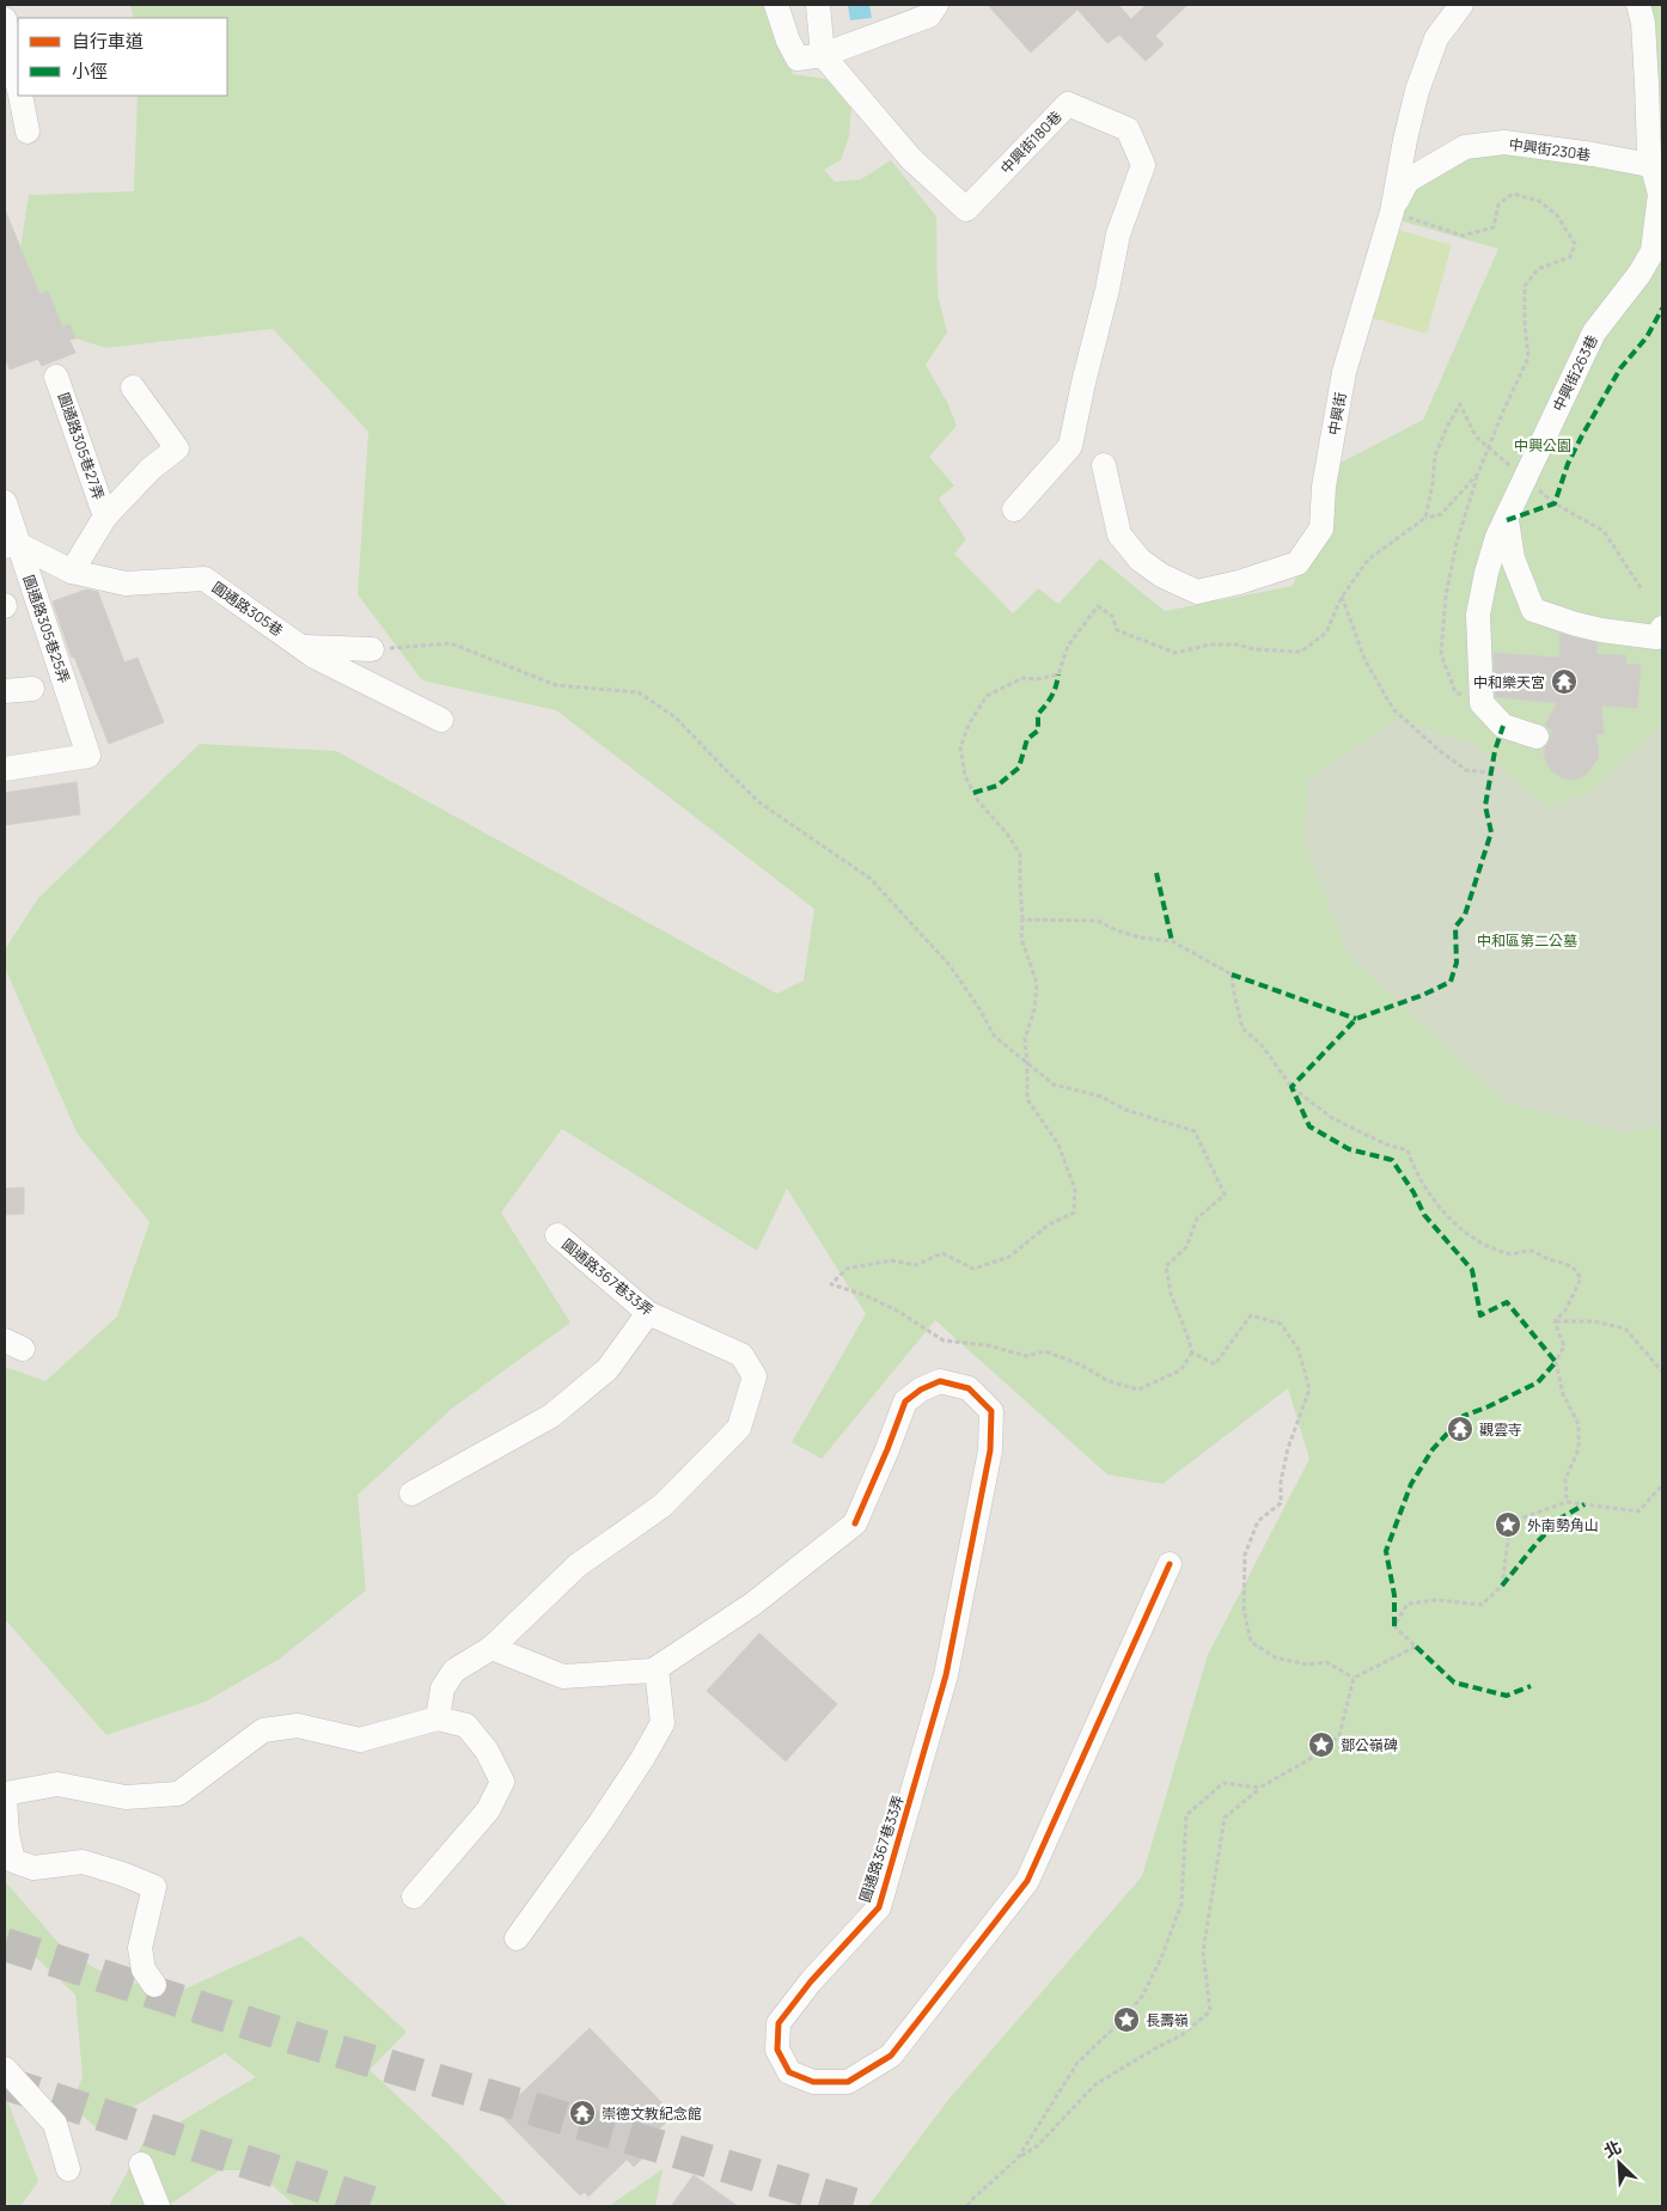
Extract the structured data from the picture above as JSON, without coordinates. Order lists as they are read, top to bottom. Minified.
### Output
{"streets":{"street":["中興街180巷","中興街230巷","中興街263巷","中興街","圓通路305巷27弄","圓通路305巷","圓通路305巷25弄","圓通路367巷33弄"]},"crossings":[["中興街230巷","中興街263巷"],["中興街230巷","中興街"],["圓通路305巷","圓通路305巷25弄"]],"parks":["中興公園","中和區第二公墓"],"places":{"temple":["中和樂天宮","觀雲寺","崇德文教紀念館"],"place":["外南勢角山","鄧公嶺碑","長壽嶺"]},"legend":["自行車道","小徑"],"north":"top left"}
